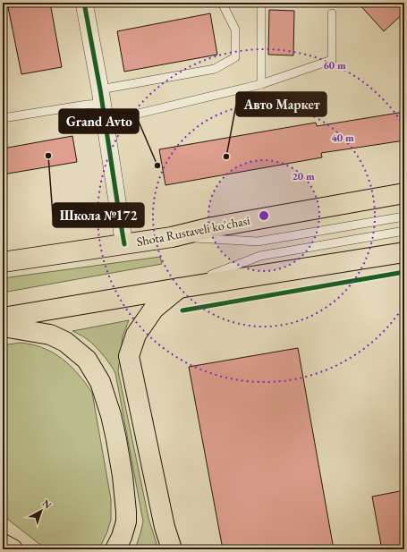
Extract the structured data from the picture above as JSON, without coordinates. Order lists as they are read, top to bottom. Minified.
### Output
{"streets":{"main road":["Shota Rustaveli ko'chasi"]},"places":["Школа №172","Авто Маркет","Grand Avto"],"north":"top right","rings":["60 m","40 m","20 m"]}
